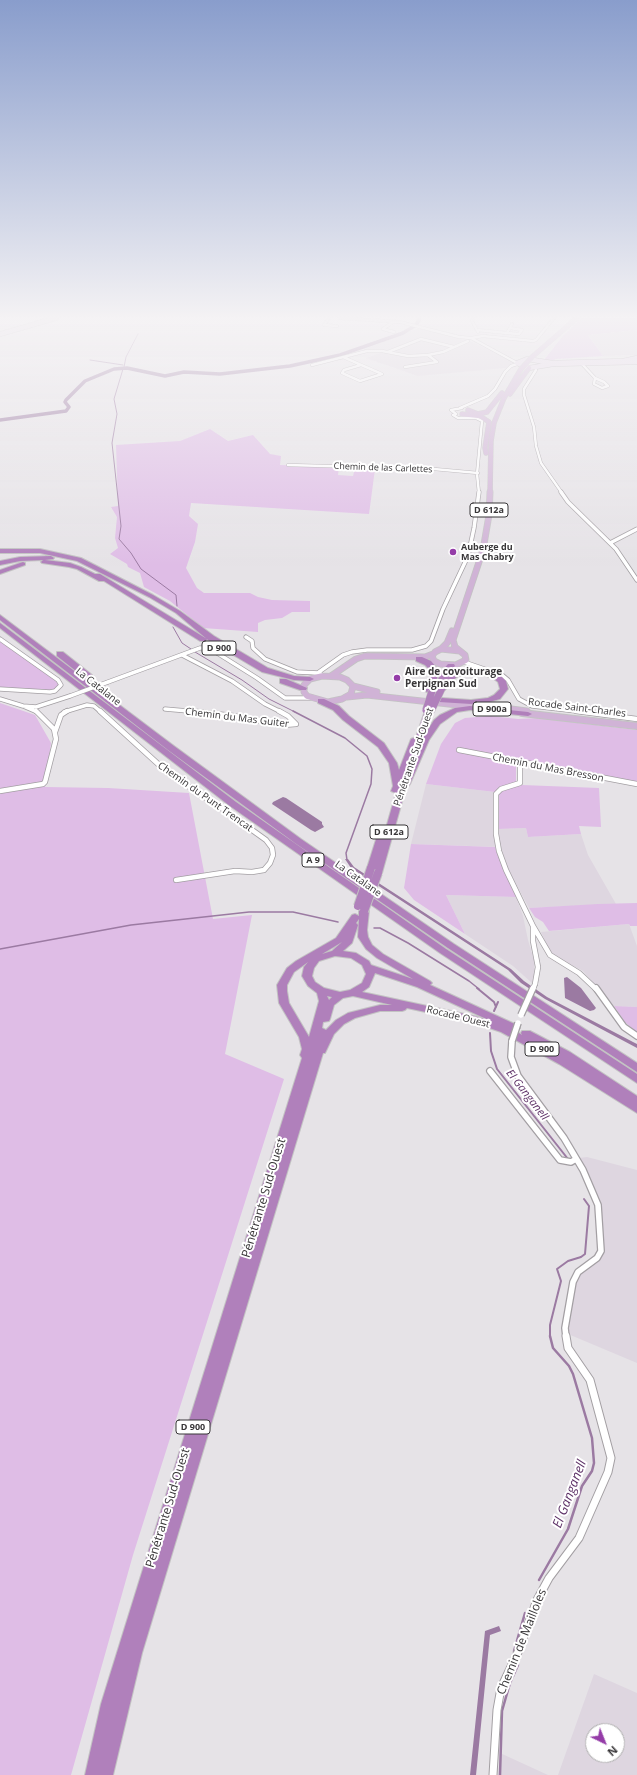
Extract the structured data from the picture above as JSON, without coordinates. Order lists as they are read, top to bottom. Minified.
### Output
{"streets":{"highway":["D 612a","D 900","La Catalane","D 900a","Pénétrante Sud-Ouest","A 9","Rocade Ouest"],"main road":["Rocade Saint-Charles"],"street":["Chemin de las Carlettes","Chemin du Mas Guiter","Chemin du Mas Bresson","Chemin du Punt Trencat","Chemin de Mailloles"]},"crossings":[["D 612a","Pénétrante Sud-Ouest"],["Rocade Saint-Charles","D 900a"],["D 900a","Pénétrante Sud-Ouest"],["Pénétrante Sud-Ouest","Rocade Ouest"],["Chemin du Mas Bresson","Chemin de Mailloles"]],"water":["El Ganganell"],"places":["Auberge du Mas Chabry","Aire de covoiturage Perpignan Sud"],"north":"bottom right"}
